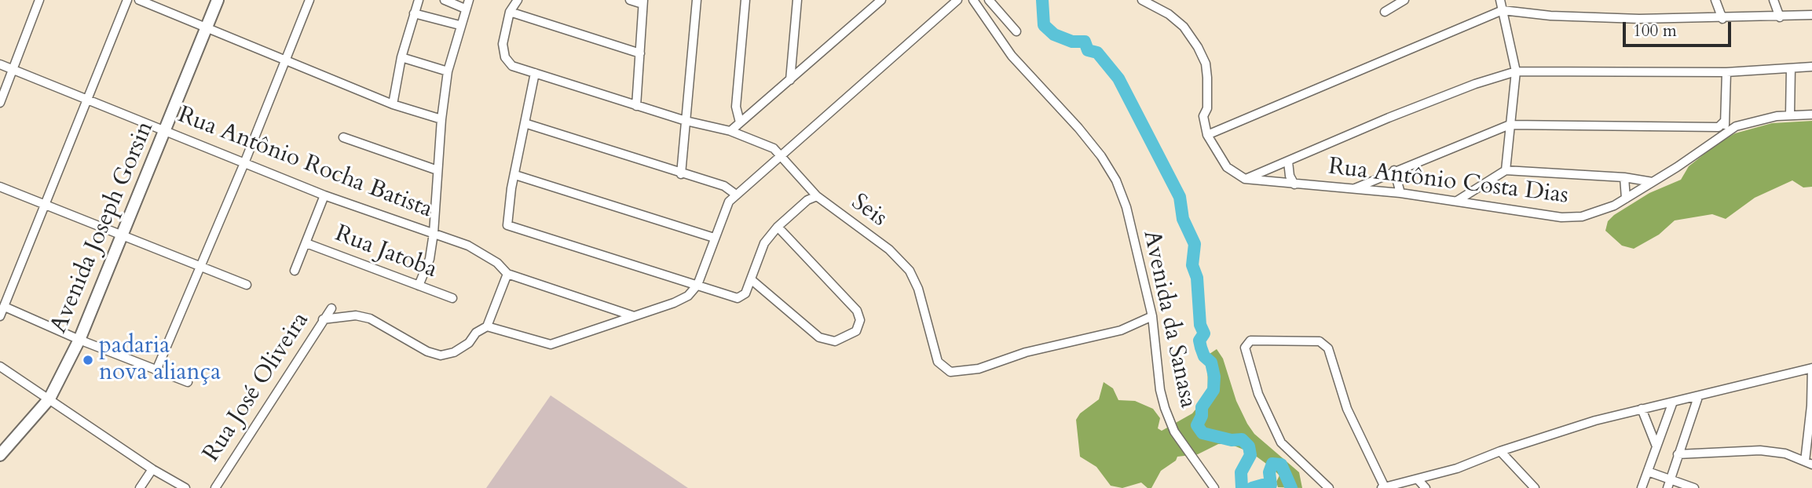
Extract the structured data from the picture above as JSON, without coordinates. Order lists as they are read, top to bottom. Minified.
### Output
{"streets":{"street":["Rua Antônio Rocha Batista","Rua Antônio Costa Dias","Seis","Avenida Joseph Gorsin","Rua Jatoba","Avenida da Sanasa","Rua José Oliveira"]},"crossings":[["Rua Antônio Rocha Batista","Avenida Joseph Gorsin"],["Seis","Avenida da Sanasa"]],"places":["padaria nova aliança"],"scale_bar":"100 m"}
